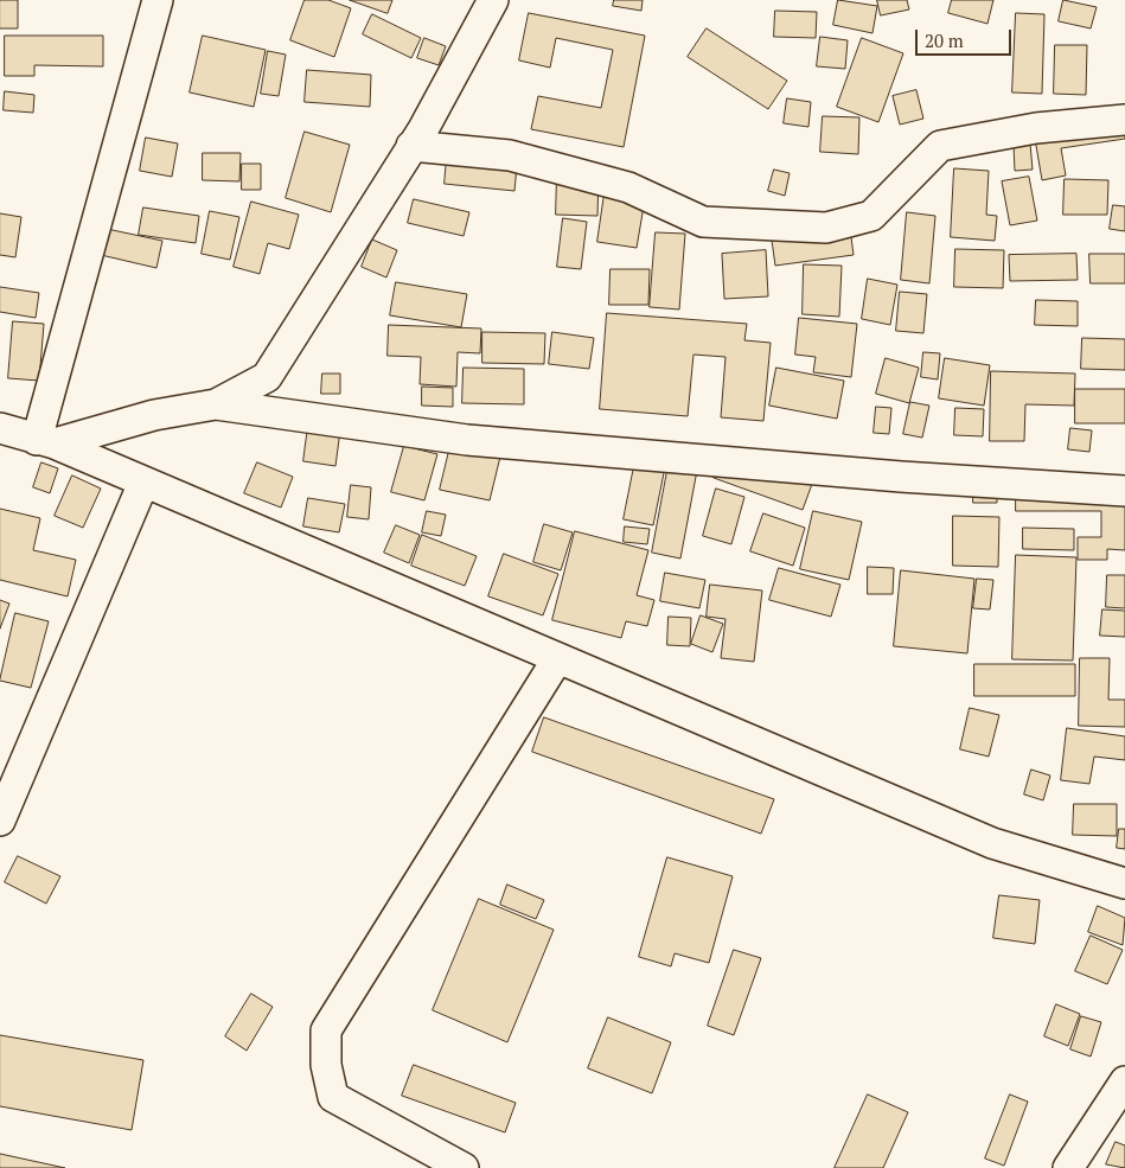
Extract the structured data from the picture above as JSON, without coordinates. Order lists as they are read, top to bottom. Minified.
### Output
{"scale_bar":"20 m"}
